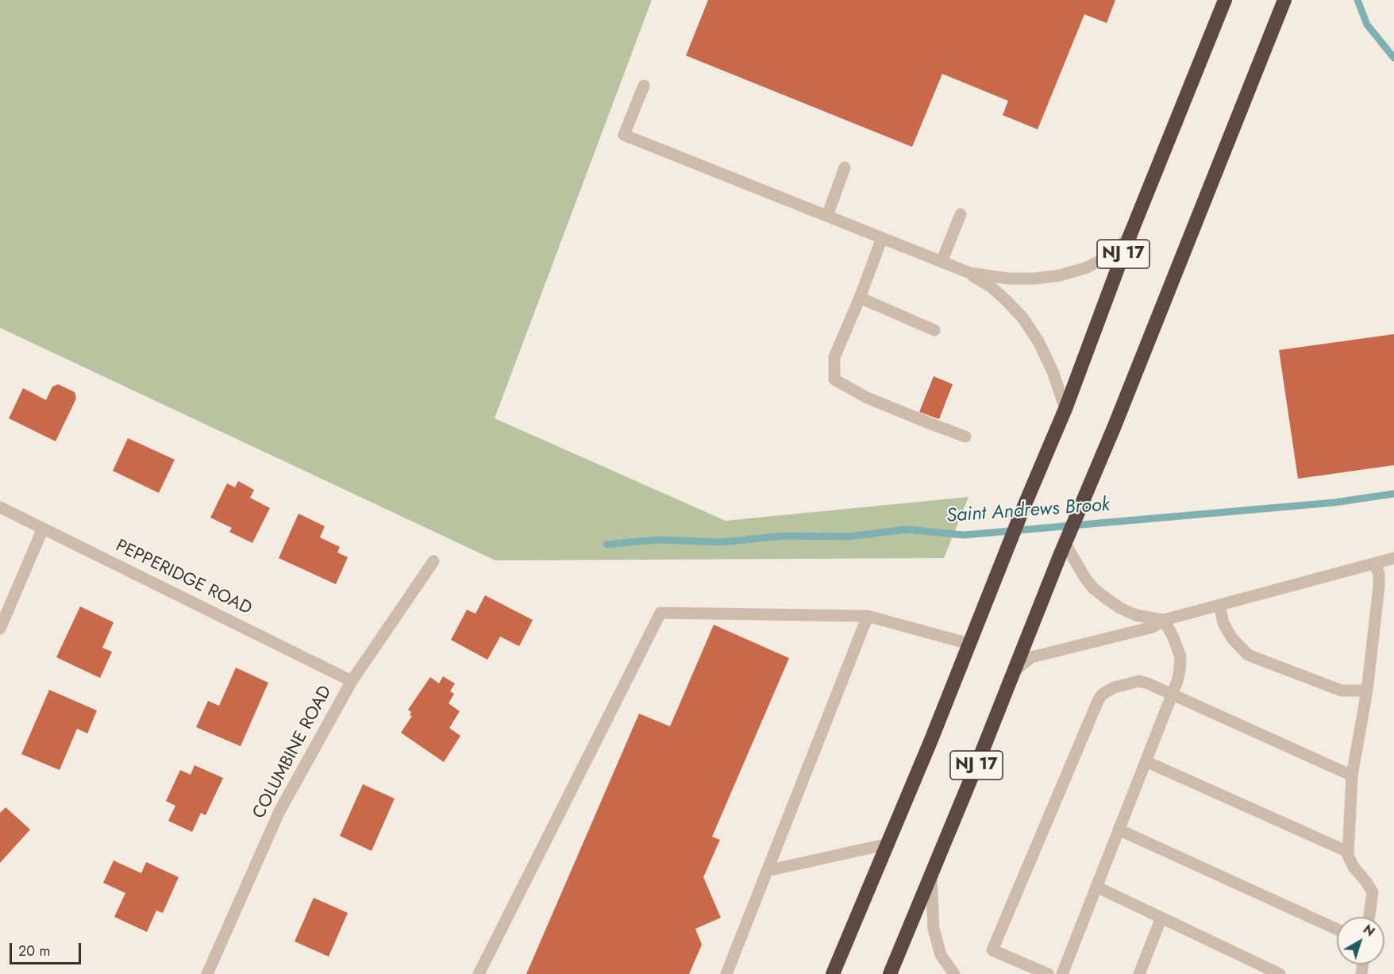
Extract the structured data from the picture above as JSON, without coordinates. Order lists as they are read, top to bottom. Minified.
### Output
{"streets":{"highway":["NJ 17"],"street":["PEPPERIDGE ROAD","COLUMBINE ROAD"]},"crossings":[["PEPPERIDGE ROAD","COLUMBINE ROAD"]],"water":["Saint Andrews Brook"],"scale_bar":"20 m","north":"top right"}
